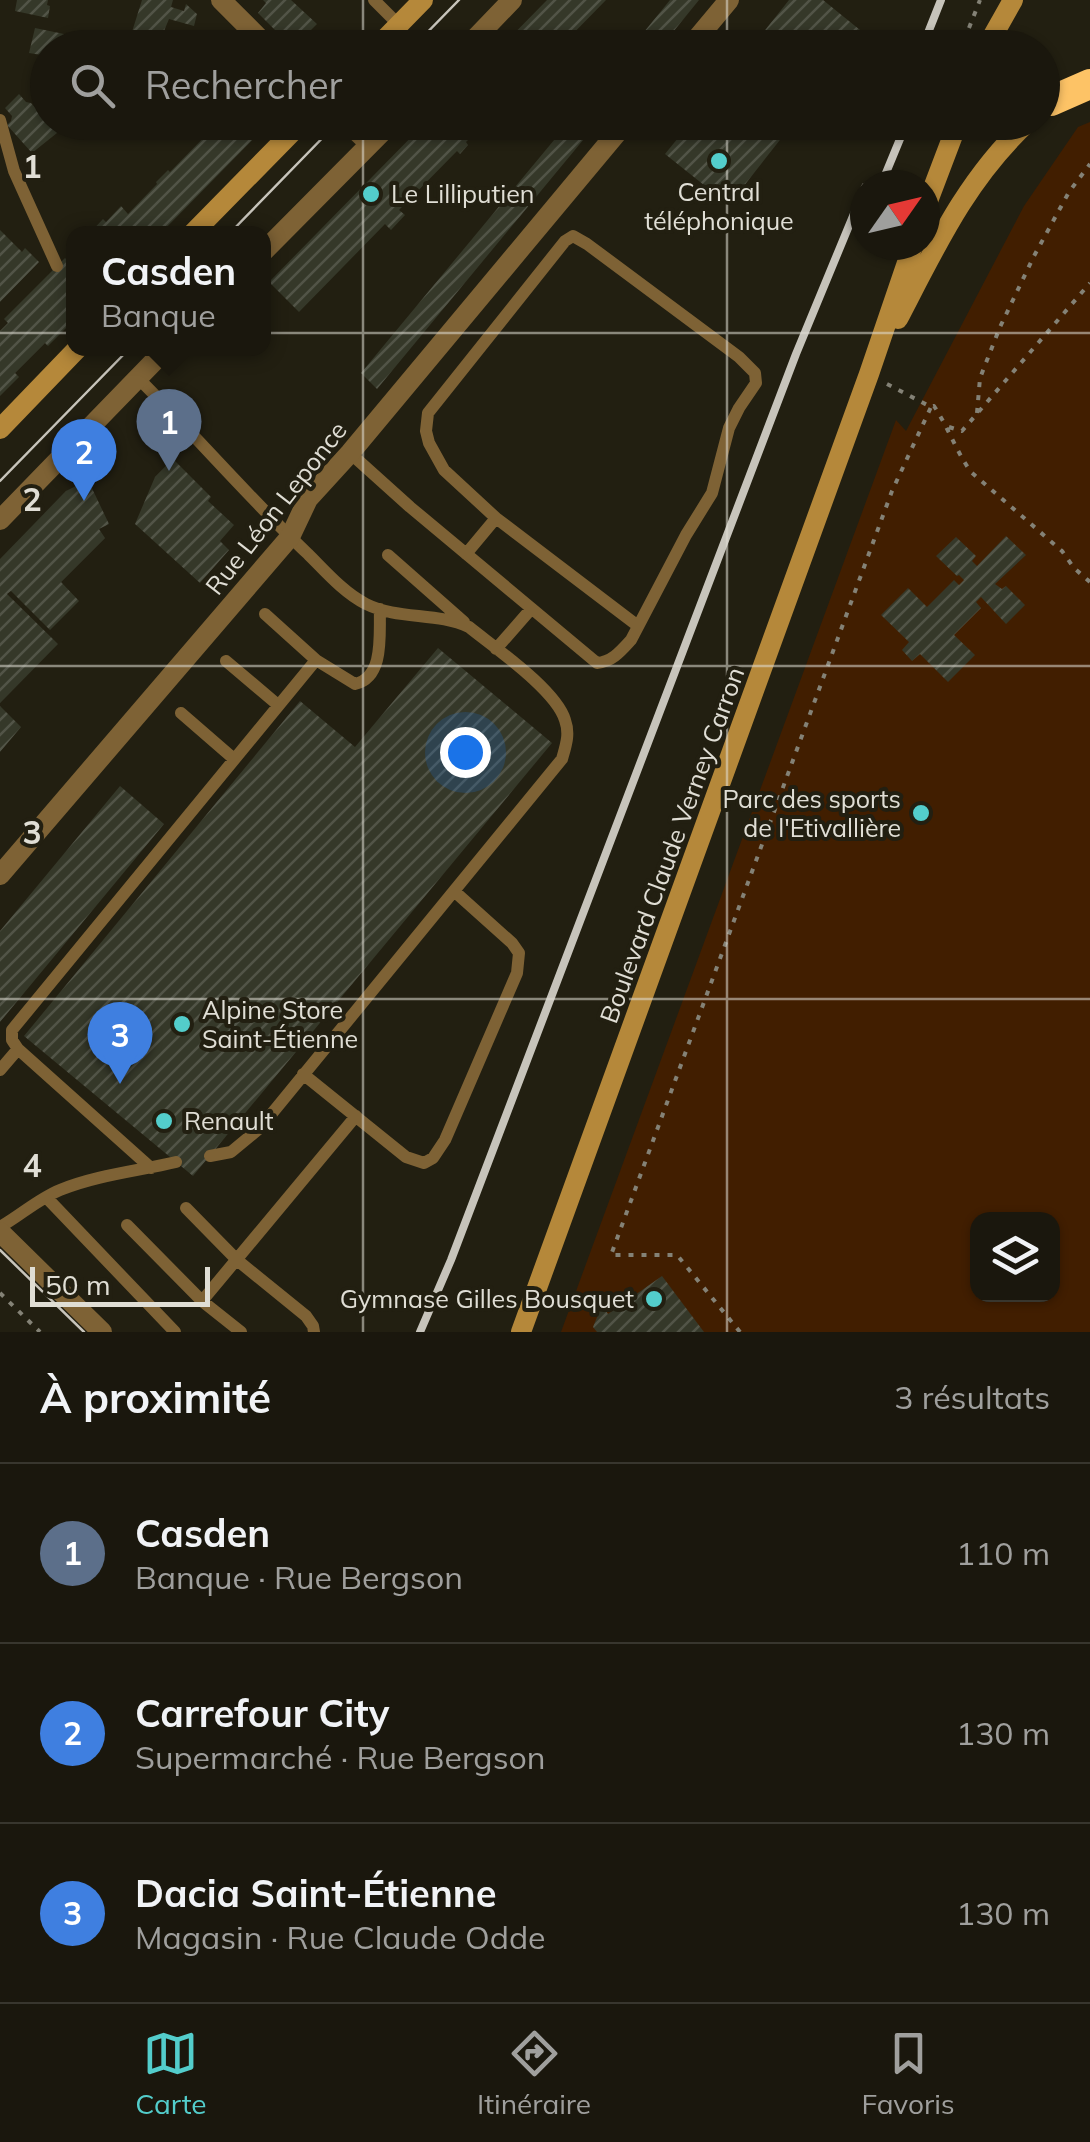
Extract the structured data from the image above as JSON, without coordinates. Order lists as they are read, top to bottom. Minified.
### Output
{"streets":{"main road":["Boulevard Claude Verney Carron"],"street":["Rue Léon Leponce"]},"places":["Central téléphonique","Le Lilliputien","Parc des sports de l'Etivallière","Alpine Store Saint-Étienne","Renault","Gymnase Gilles Bousquet"],"scale_bar":"50 m","north":"top right","page":{"search":"Rechercher","popup":["Casden","Banque"],"pins":["1","2","3"],"scale":"50 m","heading":["À proximité","3 résultats"],"list":[{"mark":"1","name":"Casden","note":"Banque · Rue Bergson","value":"110 m"},{"mark":"2","name":"Carrefour City","note":"Supermarché · Rue Bergson","value":"130 m"},{"mark":"3","name":"Dacia Saint-Étienne","note":"Magasin · Rue Claude Odde","value":"130 m"}],"nav":["Carte","Itinéraire","Favoris"]},"grid":{"rows":["1","2","3","4"]}}
